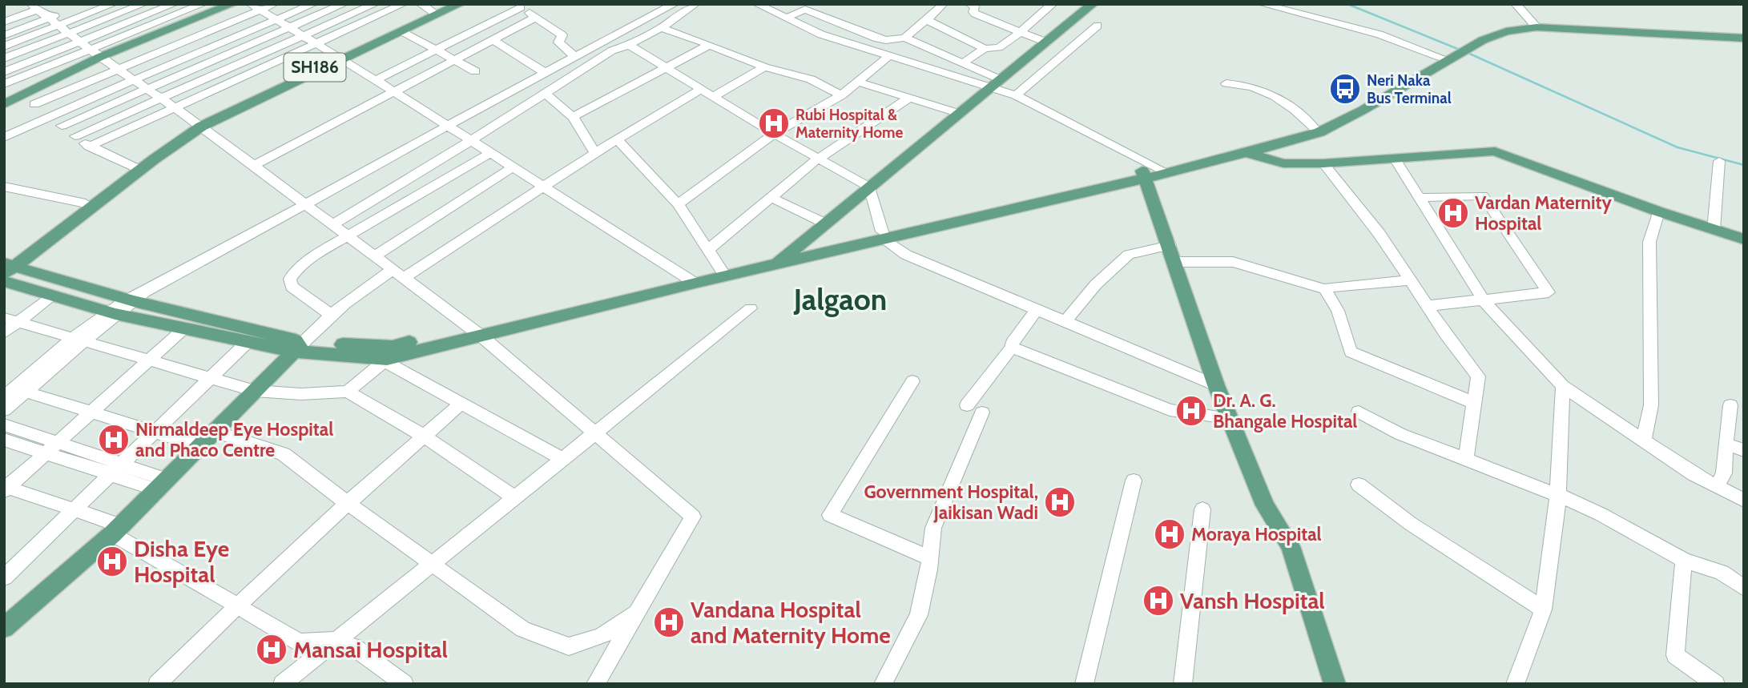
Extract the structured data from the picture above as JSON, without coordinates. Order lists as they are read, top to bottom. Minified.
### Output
{"streets":{"main road":["SH186"]},"districts":["Jalgaon"],"places":{"bus stop":["Neri Naka Bus Terminal"],"hospital":["Rubi Hospital & Maternity Home","Vardan Maternity Hospital","Dr. A. G. Bhangale Hospital","Nirmaldeep Eye Hospital and Phaco Centre","Government Hospital, Jaikisan Wadi","Moraya Hospital","Disha Eye Hospital","Vansh Hospital","Vandana Hospital and Maternity Home","Mansai Hospital"]}}
